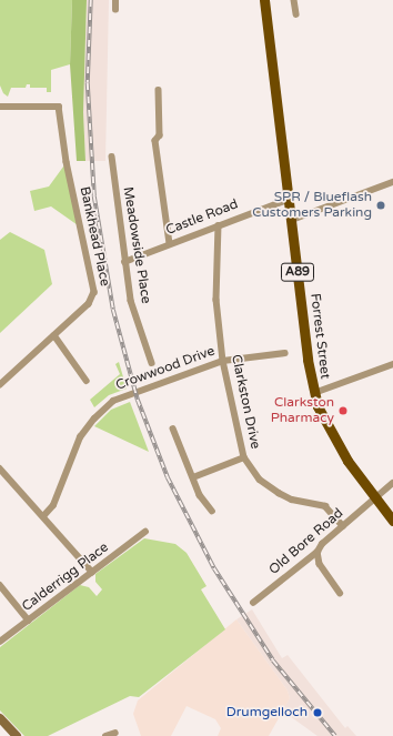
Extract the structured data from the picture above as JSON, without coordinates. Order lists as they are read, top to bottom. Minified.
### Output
{"streets":{"main road":["A89","Forrest Street"],"street":["Castle Road","Bankhead Place","Meadowside Place","Crowwood Drive","Clarkston Drive","Old Bore Road","Calderrigg Place"]},"crossings":[["Castle Road","Meadowside Place"],["Castle Road","Forrest Street"],["Castle Road","Clarkston Drive"],["Forrest Street","Old Bore Road"],["Crowwood Drive","Clarkston Drive"],["Clarkston Drive","Old Bore Road"]],"places":["SPR / Blueflash Customers Parking","Clarkston Pharmacy","Drumgelloch"]}
